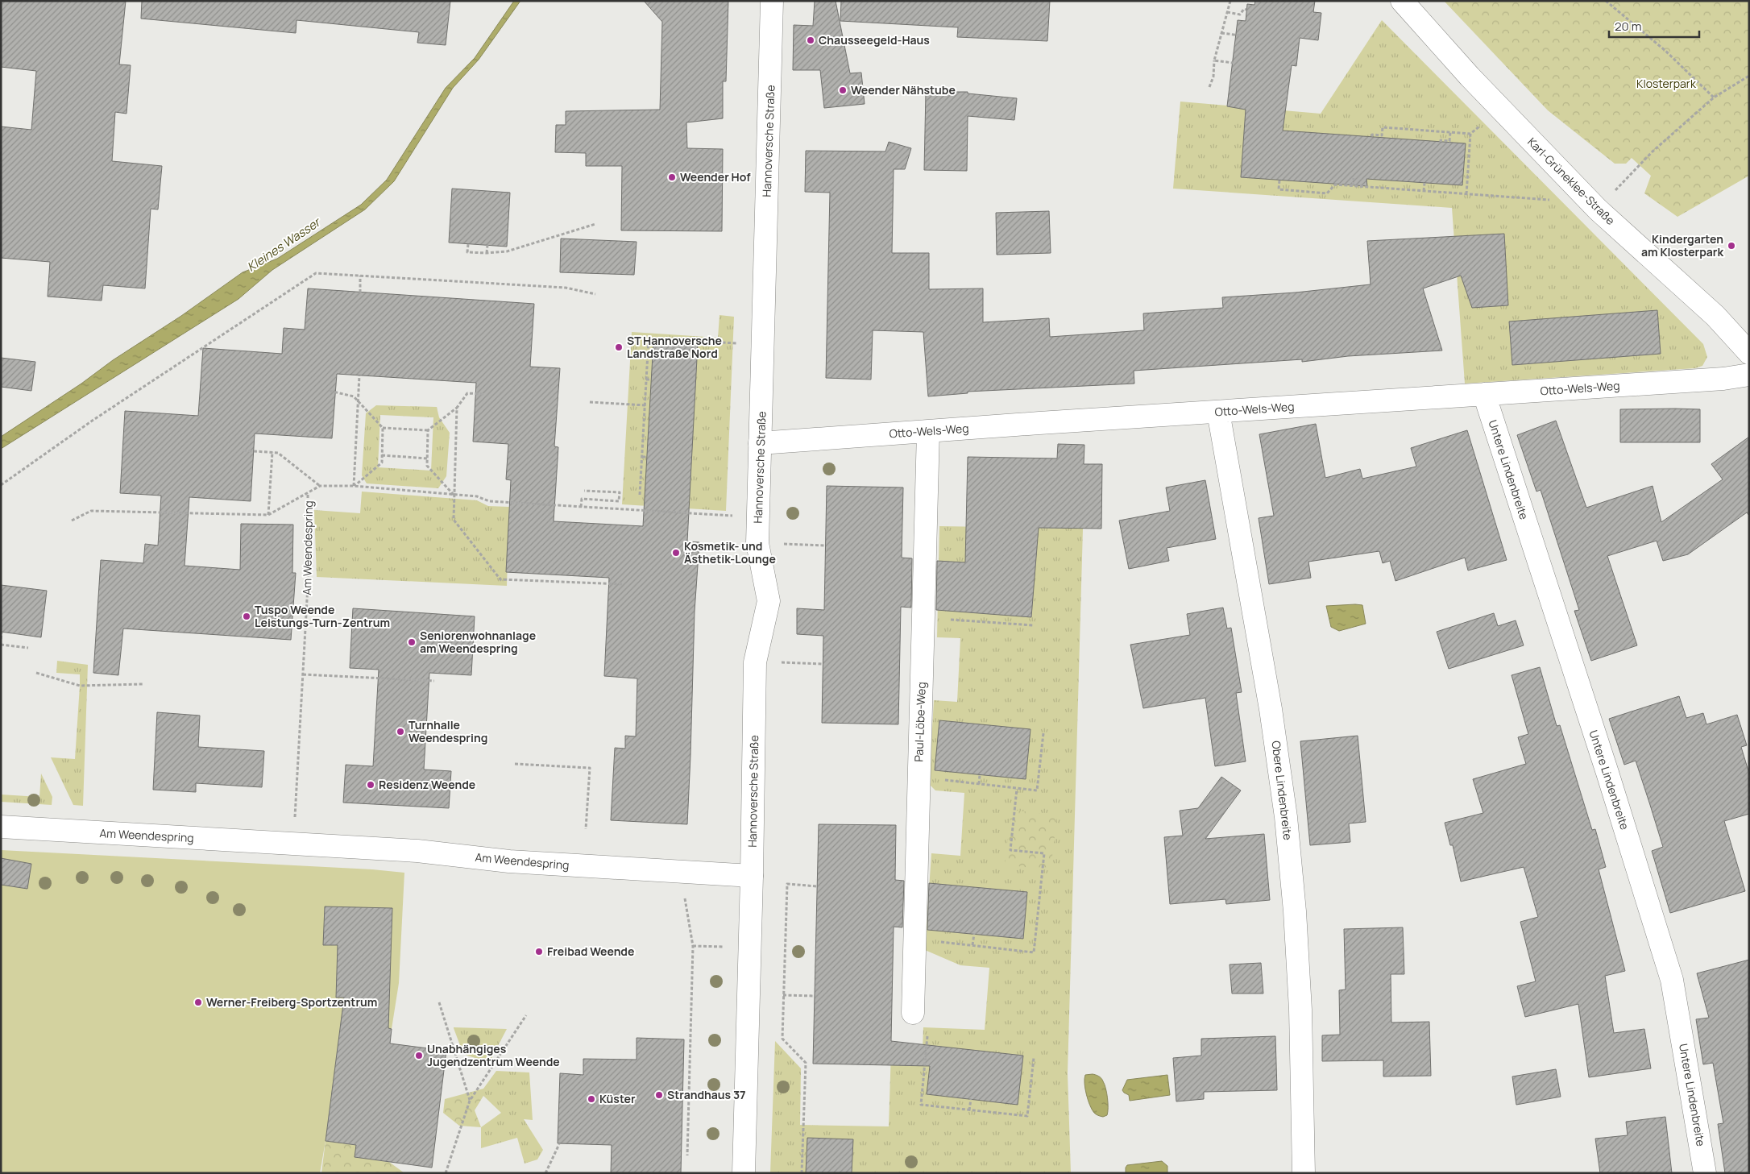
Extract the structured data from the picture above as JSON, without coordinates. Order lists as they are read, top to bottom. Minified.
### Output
{"streets":{"street":["Hannoversche Straße","Karl-Grüneklee-Straße","Otto-Wels-Weg","Untere Lindenbreite","Am Weendespring","Paul-Löbe-Weg","Obere Lindenbreite"]},"crossings":[["Hannoversche Straße","Otto-Wels-Weg"],["Hannoversche Straße","Am Weendespring"],["Otto-Wels-Weg","Untere Lindenbreite"],["Otto-Wels-Weg","Paul-Löbe-Weg"],["Otto-Wels-Weg","Obere Lindenbreite"]],"water":["Kleines Wasser"],"parks":["Klosterpark"],"places":["Chausseegeld-Haus","Weender Nähstube","Weender Hof","Kindergarten am Klosterpark","ST Hannoversche Landstraße Nord","Kosmetik- und Ästhetik-Lounge","Tuspo Weende Leistungs-Turn-Zentrum","Seniorenwohnanlage am Weendespring","Turnhalle Weendespring","Residenz Weende","Freibad Weende","Werner-Freiberg-Sportzentrum","Unabhängiges Jugendzentrum Weende","Strandhaus 37","Küster"],"scale_bar":"20 m"}
